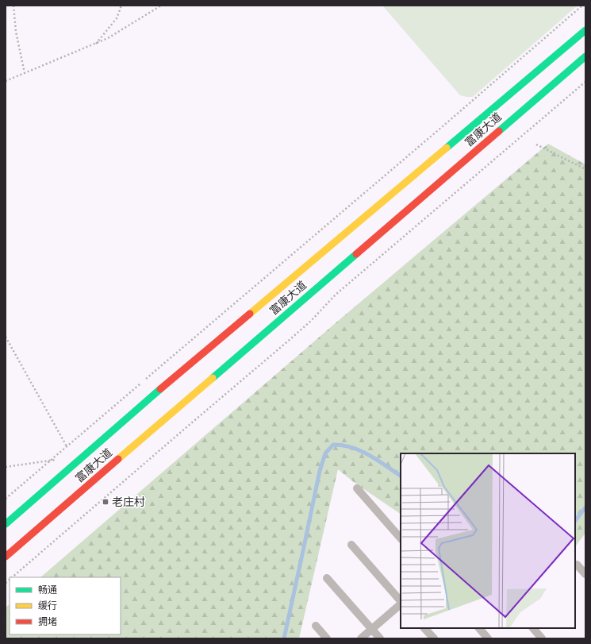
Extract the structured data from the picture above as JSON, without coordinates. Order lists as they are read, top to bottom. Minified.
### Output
{"streets":{"street":["富康大道"]},"places":{"transit":["老庄村"]},"legend":["畅通","缓行","拥堵"]}
